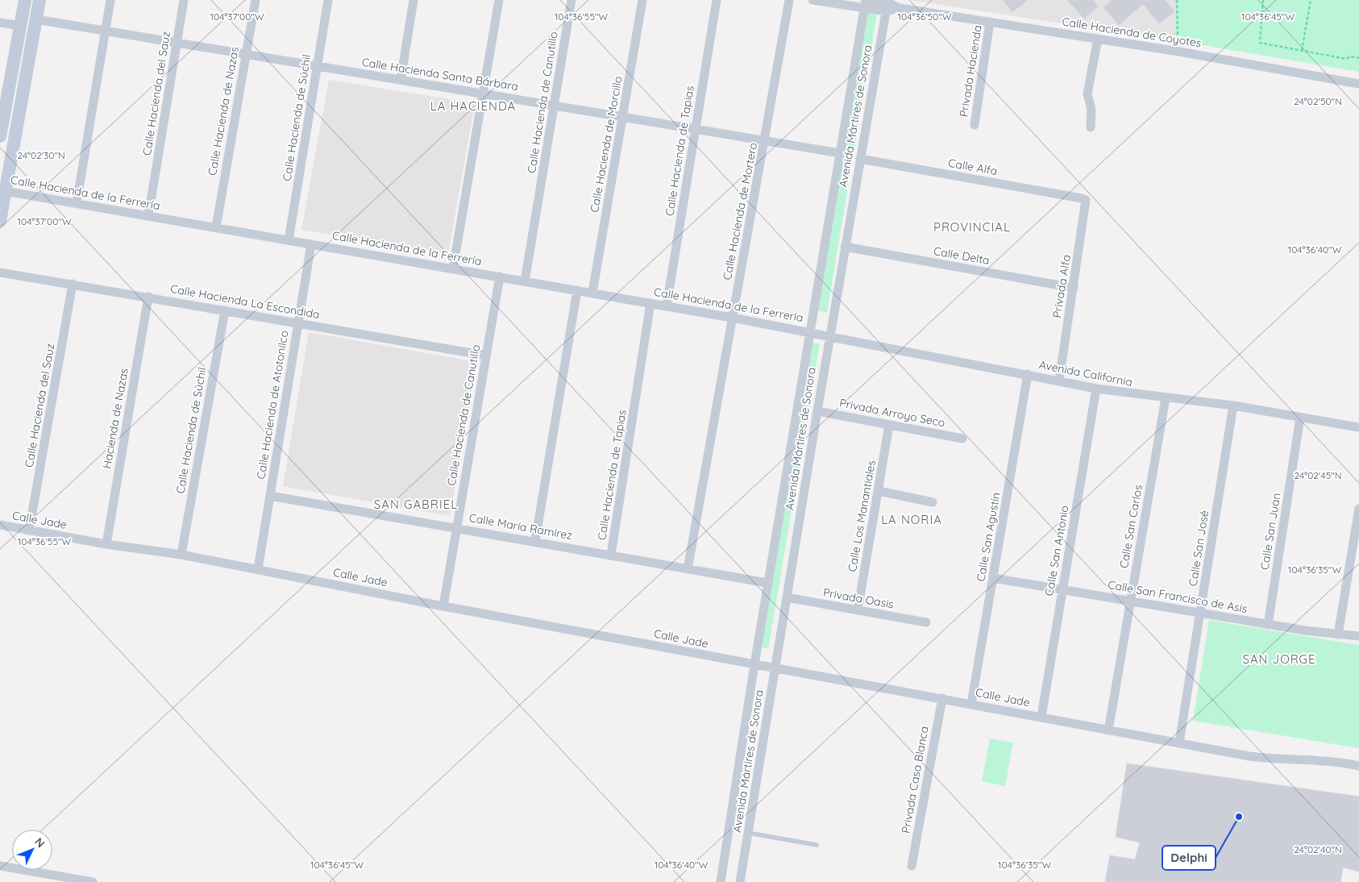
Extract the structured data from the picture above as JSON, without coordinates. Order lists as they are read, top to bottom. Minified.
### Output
{"streets":{"street":["Calle Hacienda de Coyotes","Privada Hacienda","Calle Hacienda Santa Bárbara","Calle Hacienda del Sauz","Calle Hacienda de Canutillo","Calle Hacienda de Nazas","Avenida Mártires de Sonora","Calle Hacienda de Súchil","Calle Hacienda de Morcillo","Calle Hacienda de Tapias","Calle Alfa","Calle Hacienda de la Ferrería","Calle Hacienda de Mortero","Calle Delta","Privada Alfa","Calle Hacienda La Escondida","Avenida California","Calle Hacienda de Atotonilco","Privada Arroyo Seco","Hacienda de Nazas","Calle Los Manantiales","Calle Jade","Calle María Ramírez","Calle San Carlos","Calle San Juan","Calle San Agustín","Calle San José","Calle San Antonio","Calle San Francisco de Asís","Privada Oasis","Privada Casa Blanca"]},"crossings":[["Calle Hacienda de Coyotes","Privada Hacienda"],["Calle Hacienda de Coyotes","Avenida Mártires de Sonora"],["Calle Hacienda Santa Bárbara","Calle Hacienda del Sauz"],["Calle Hacienda Santa Bárbara","Calle Hacienda de Canutillo"],["Calle Hacienda Santa Bárbara","Calle Hacienda de Nazas"],["Calle Hacienda Santa Bárbara","Avenida Mártires de Sonora"],["Calle Hacienda Santa Bárbara","Calle Hacienda de Súchil"],["Calle Hacienda Santa Bárbara","Calle Hacienda de Morcillo"],["Calle Hacienda Santa Bárbara","Calle Hacienda de Tapias"],["Calle Hacienda Santa Bárbara","Calle Hacienda de Mortero"],["Calle Hacienda del Sauz","Calle Hacienda de la Ferrería"],["Calle Hacienda del Sauz","Calle Hacienda La Escondida"],["Calle Hacienda del Sauz","Calle Jade"],["Calle Hacienda de Canutillo","Calle Hacienda de la Ferrería"],["Calle Hacienda de Canutillo","Calle Hacienda La Escondida"],["Calle Hacienda de Canutillo","Calle Jade"],["Calle Hacienda de Canutillo","Calle María Ramírez"],["Calle Hacienda de Nazas","Calle Hacienda de la Ferrería"],["Avenida Mártires de Sonora","Calle Alfa"],["Avenida Mártires de Sonora","Calle Hacienda de la Ferrería"],["Avenida Mártires de Sonora","Calle Delta"],["Avenida Mártires de Sonora","Avenida California"],["Avenida Mártires de Sonora","Privada Arroyo Seco"],["Avenida Mártires de Sonora","Calle Jade"],["Avenida Mártires de Sonora","Calle María Ramírez"],["Avenida Mártires de Sonora","Privada Oasis"],["Calle Hacienda de Súchil","Calle Hacienda de la Ferrería"],["Calle Hacienda de Súchil","Calle Hacienda La Escondida"],["Calle Hacienda de Súchil","Calle Jade"],["Calle Hacienda de Morcillo","Calle Hacienda de la Ferrería"],["Calle Hacienda de Tapias","Calle Hacienda de la Ferrería"],["Calle Hacienda de Tapias","Calle María Ramírez"],["Calle Alfa","Privada Alfa"],["Calle Hacienda de la Ferrería","Calle Hacienda de Mortero"],["Calle Hacienda de la Ferrería","Avenida California"],["Calle Hacienda de la Ferrería","Calle Hacienda de Atotonilco"],["Calle Hacienda de Mortero","Calle María Ramírez"],["Calle Delta","Privada Alfa"],["Privada Alfa","Avenida California"],["Calle Hacienda La Escondida","Calle Hacienda de Atotonilco"],["Calle Hacienda La Escondida","Hacienda de Nazas"],["Avenida California","Calle San Carlos"],["Avenida California","Calle San Juan"],["Avenida California","Calle San Agustín"],["Avenida California","Calle San José"],["Avenida California","Calle San Antonio"],["Calle Hacienda de Atotonilco","Calle Jade"],["Calle Hacienda de Atotonilco","Calle María Ramírez"],["Privada Arroyo Seco","Calle Los Manantiales"],["Hacienda de Nazas","Calle Jade"],["Calle Los Manantiales","Privada Oasis"],["Calle Jade","Calle San Carlos"],["Calle Jade","Calle San Agustín"],["Calle Jade","Calle San José"],["Calle Jade","Calle San Antonio"],["Calle Jade","Privada Casa Blanca"],["Calle San Carlos","Calle San Francisco de Asís"],["Calle San Juan","Calle San Francisco de Asís"],["Calle San Agustín","Calle San Francisco de Asís"],["Calle San José","Calle San Francisco de Asís"],["Calle San Antonio","Calle San Francisco de Asís"]],"districts":["LA HACIENDA","PROVINCIAL","SAN GABRIEL","LA NORIA","SAN JORGE"],"places":["Delphi"],"north":"top right","coordinates":["104°37'00\"W","104°36'55\"W","104°36'50\"W","104°36'45\"W","24°02'50\"N","24°02'30\"N","104°36'40\"W","24°02'45\"N","104°36'35\"W","24°02'40\"N"]}
